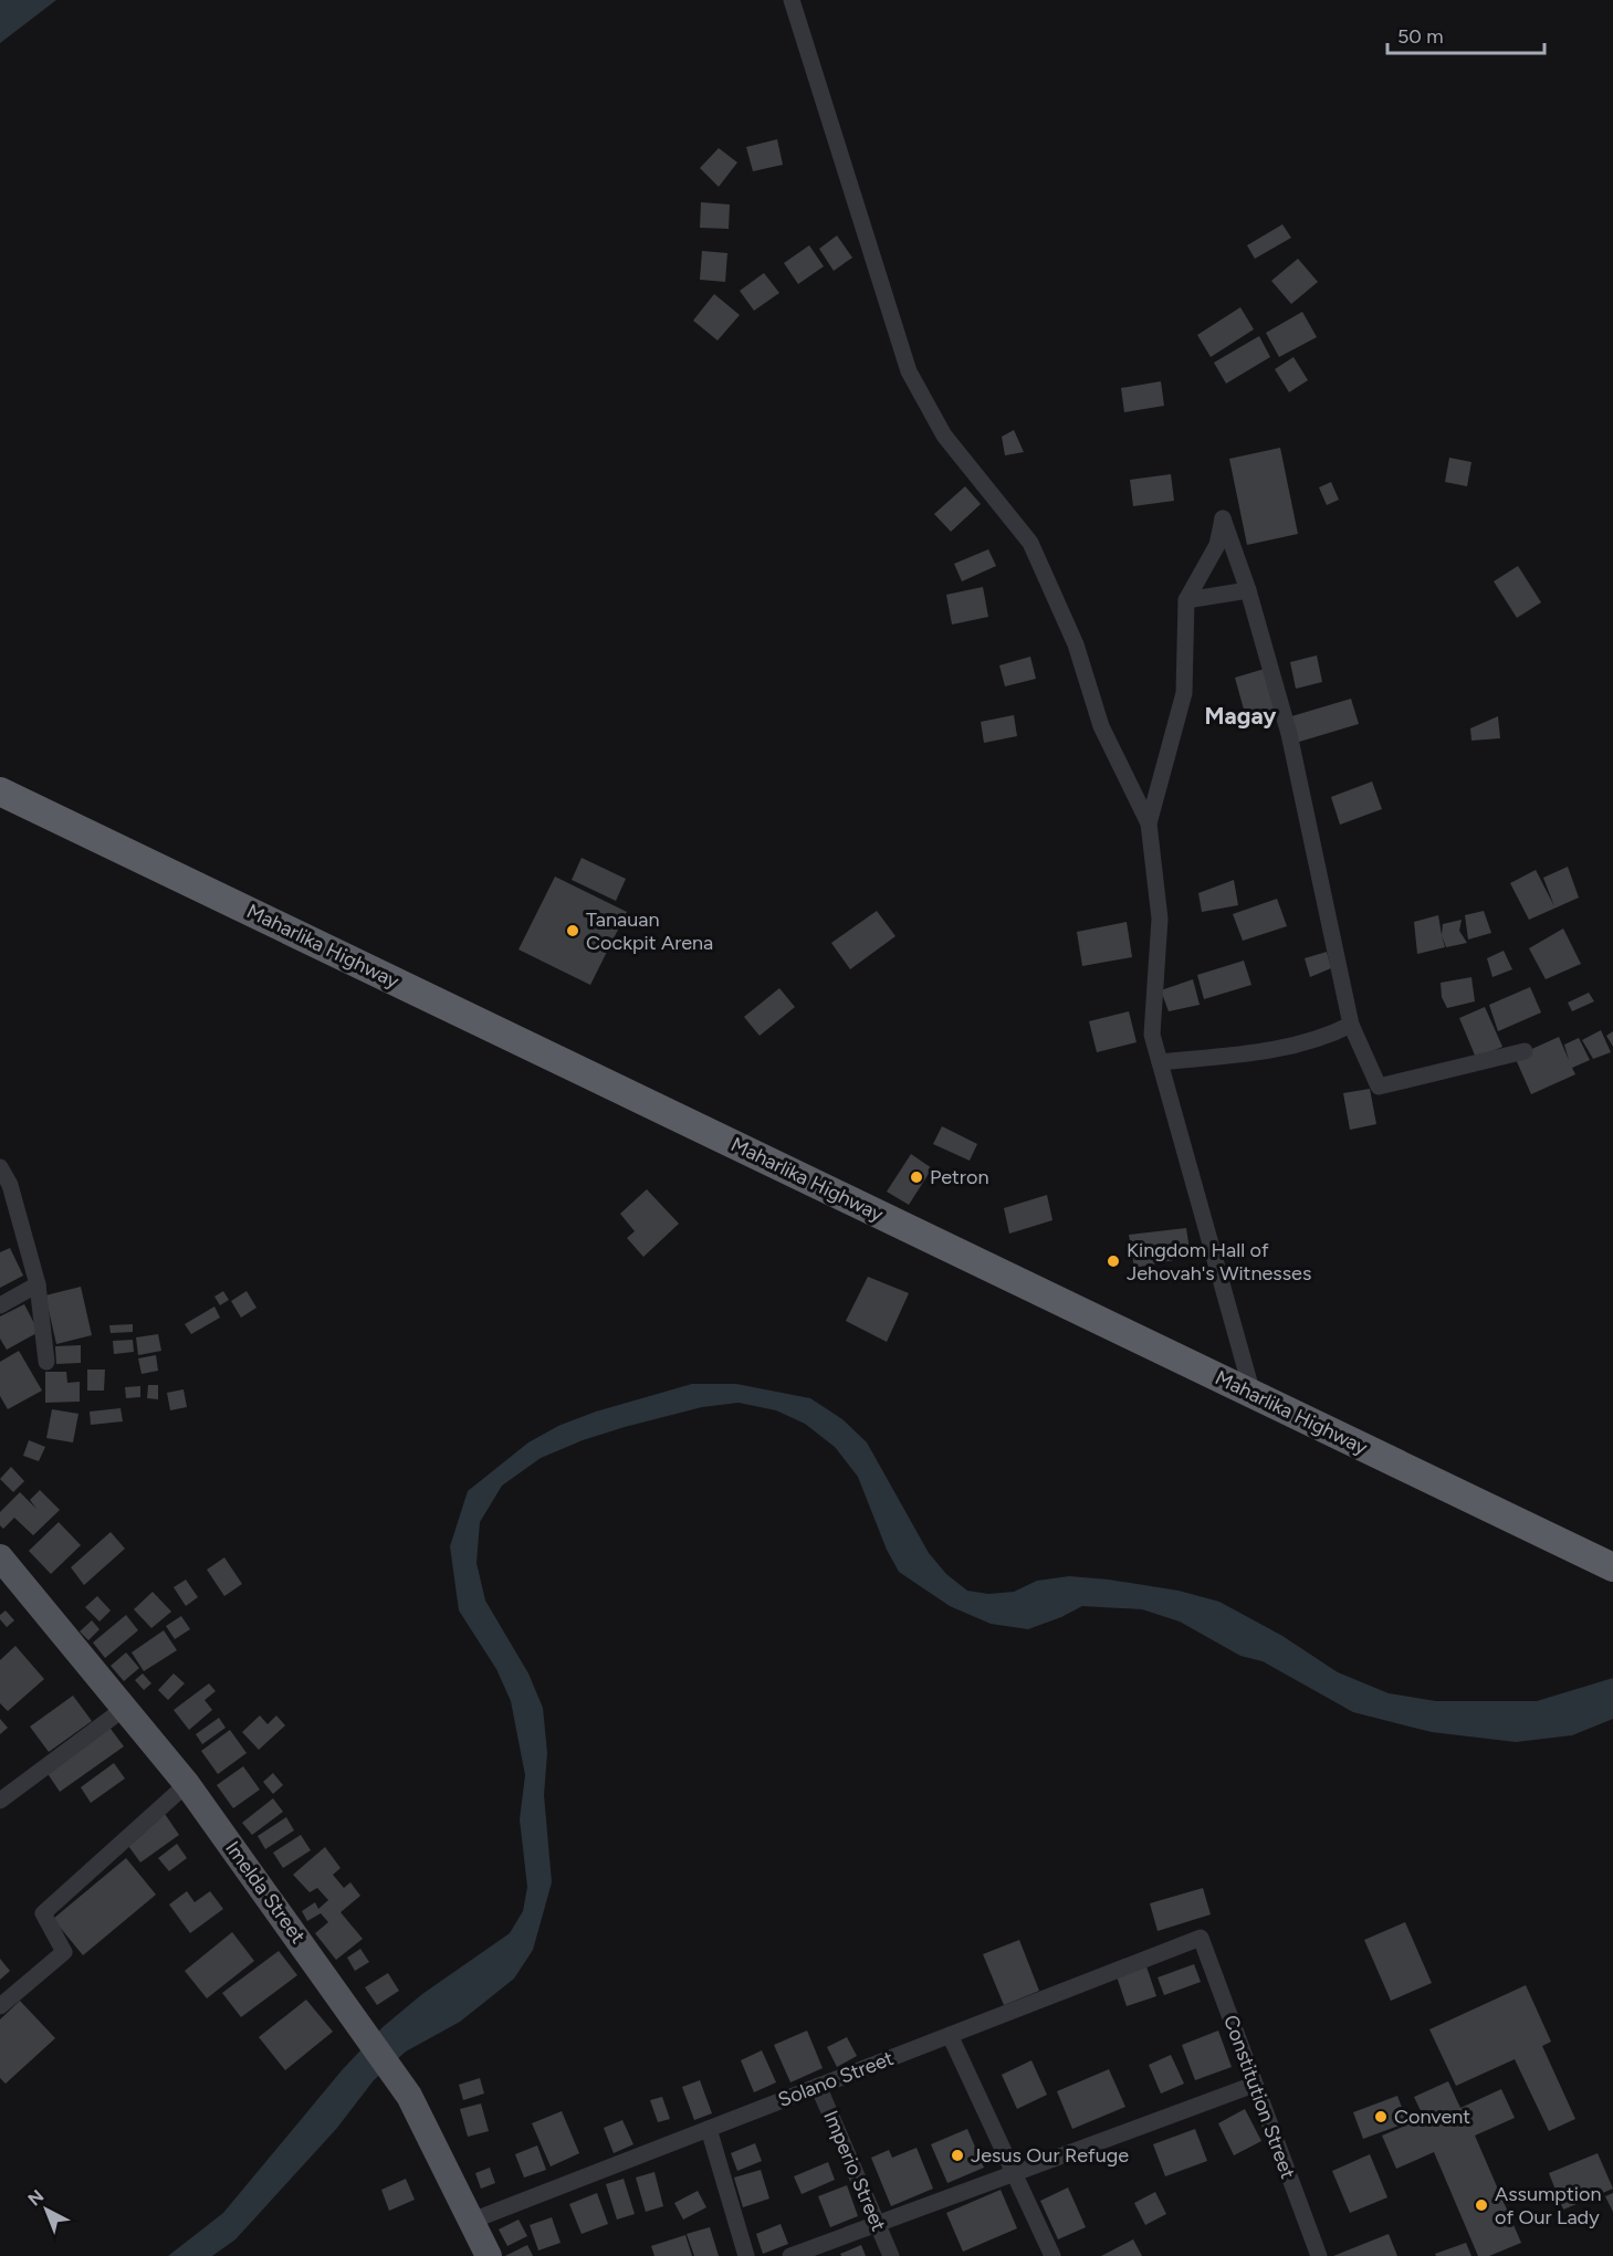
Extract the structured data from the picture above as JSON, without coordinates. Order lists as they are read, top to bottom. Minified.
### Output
{"streets":{"highway":["Maharlika Highway"],"main road":["Imelda Street"],"street":["Solano Street","Constitution Street","Imperio Street"]},"crossings":[["Imelda Street","Solano Street"],["Solano Street","Constitution Street"],["Solano Street","Imperio Street"]],"districts":["Magay"],"places":["Tanauan Cockpit Arena","Petron","Kingdom Hall of Jehovah's Witnesses","Convent","Jesus Our Refuge","Assumption of Our Lady"],"scale_bar":"50 m","north":"top left"}
